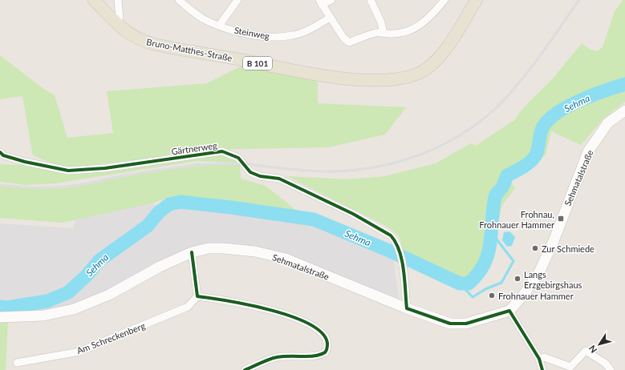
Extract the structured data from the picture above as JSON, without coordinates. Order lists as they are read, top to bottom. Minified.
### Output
{"streets":{"main road":["Bruno-Matthes-Straße","B 101","Sehmatalstraße"],"street":["Steinweg","Gärtnerweg","Am Schreckenberg"]},"crossings":[["Bruno-Matthes-Straße","B 101"],["Gärtnerweg","Sehmatalstraße"]],"water":["Sehma"],"places":{"transit":["Frohnau, Frohnauer Hammer"],"other":["Zur Schmiede","Langs Erzgebirgshaus","Frohnauer Hammer"]},"north":"bottom left"}
